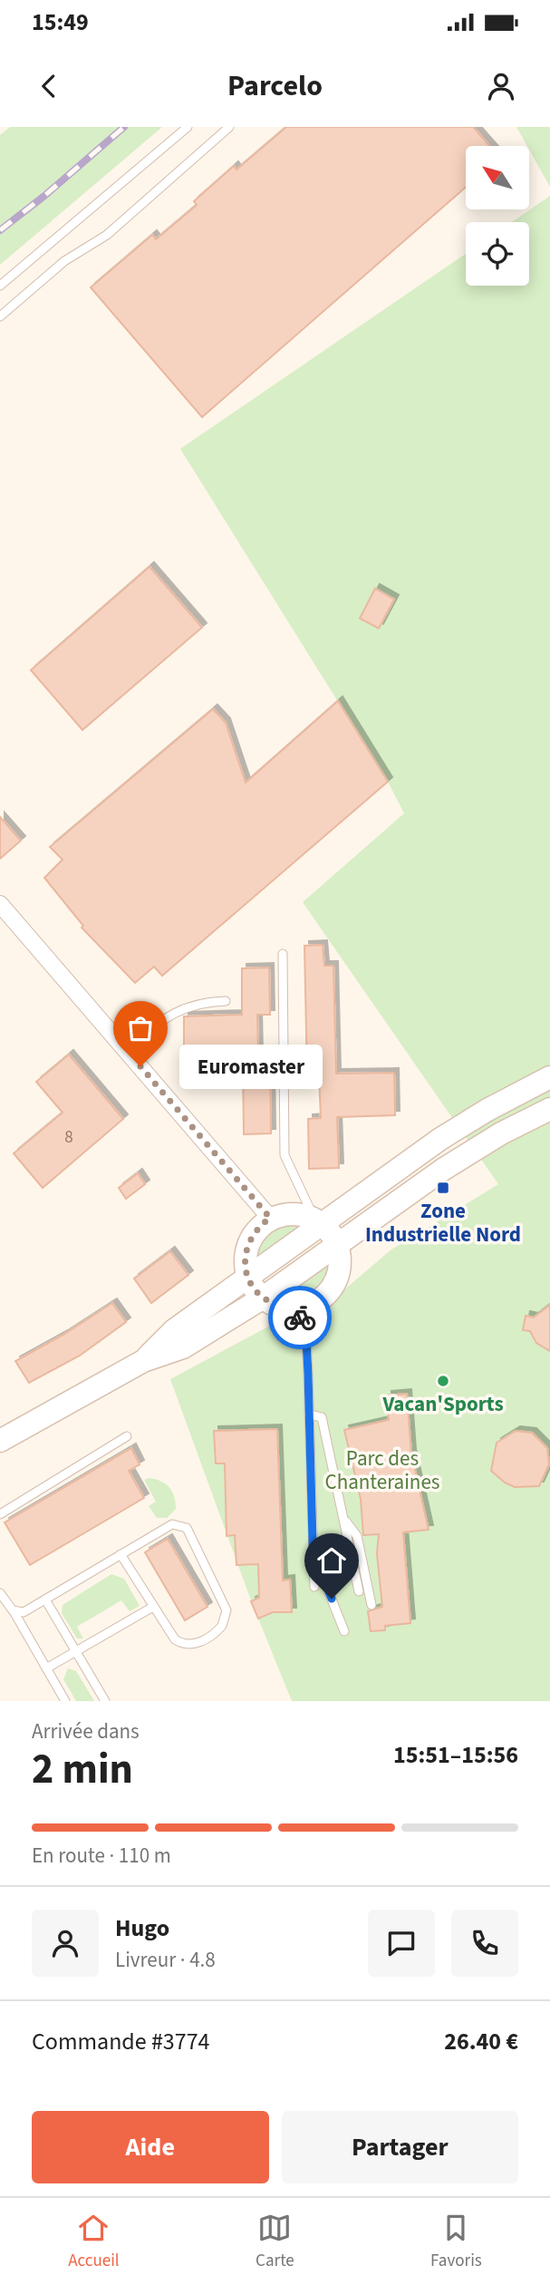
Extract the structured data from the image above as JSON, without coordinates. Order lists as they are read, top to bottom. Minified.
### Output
{"parks":["Parc des Chanteraines"],"places":{"other":["Euromaster","Vacan'Sports"],"transit":["Zone Industrielle Nord"]},"house_numbers":["8"],"north":"top left","page":{"status":"15:49","header":"Parcelo","bubble":"Euromaster","heading":["2 min","Arrivée dans","15:51–15:56"],"panel":["Hugo","Livreur · 4.8","Commande #3774","26.40 €"],"bar":"En route · 110 m","buttons":["Aide","Partager"],"tabs":["Accueil","Carte","Favoris"]}}
